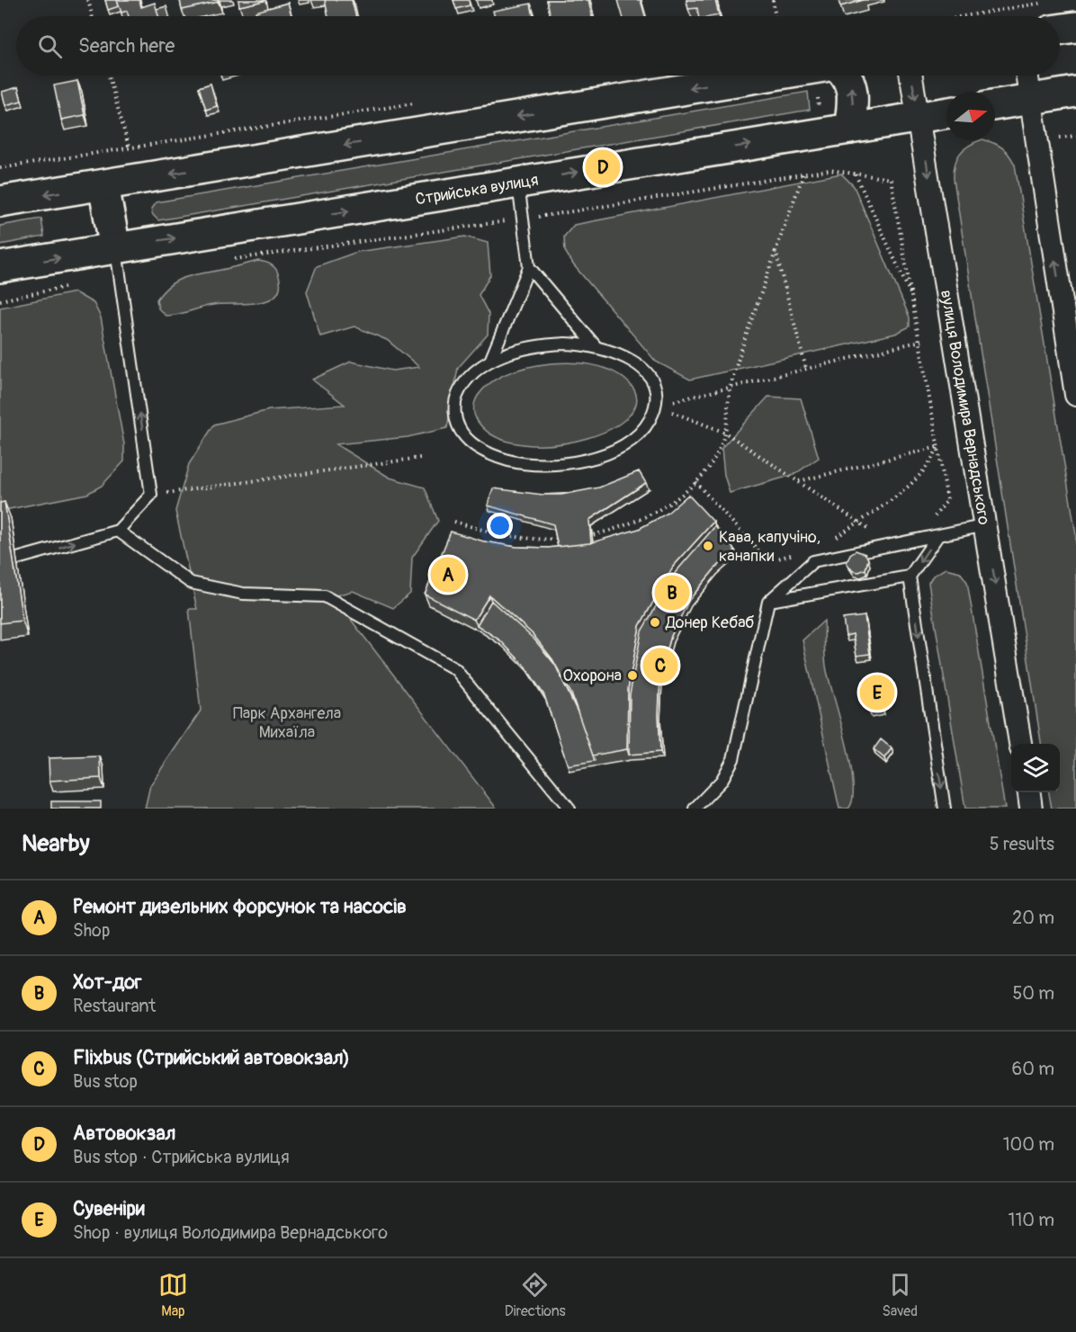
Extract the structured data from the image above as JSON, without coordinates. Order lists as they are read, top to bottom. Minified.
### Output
{"streets":{"main road":["Стрийська вулиця"],"street":["вулиця Володимира Вернадського"]},"crossings":[["Стрийська вулиця","вулиця Володимира Вернадського"]],"parks":["Парк Архангела Михаїла"],"places":["Кава, капучіно, канапки","Донер Кебаб","Охорона"],"north":"right","page":{"search":"Search here","pins":["D","A","B","C","E"],"heading":["Nearby","5 results"],"list":[{"mark":"A","name":"Ремонт дизельних форсунок та насосів","note":"Shop","value":"20 m"},{"mark":"B","name":"Хот-дог","note":"Restaurant","value":"50 m"},{"mark":"C","name":"Flixbus (Стрийський автовокзал)","note":"Bus stop","value":"60 m"},{"mark":"D","name":"Автовокзал","note":"Bus stop · Стрийська вулиця","value":"100 m"},{"mark":"E","name":"Сувеніри","note":"Shop · вулиця Володимира Вернадського","value":"110 m"}],"nav":["Map","Directions","Saved"]}}
